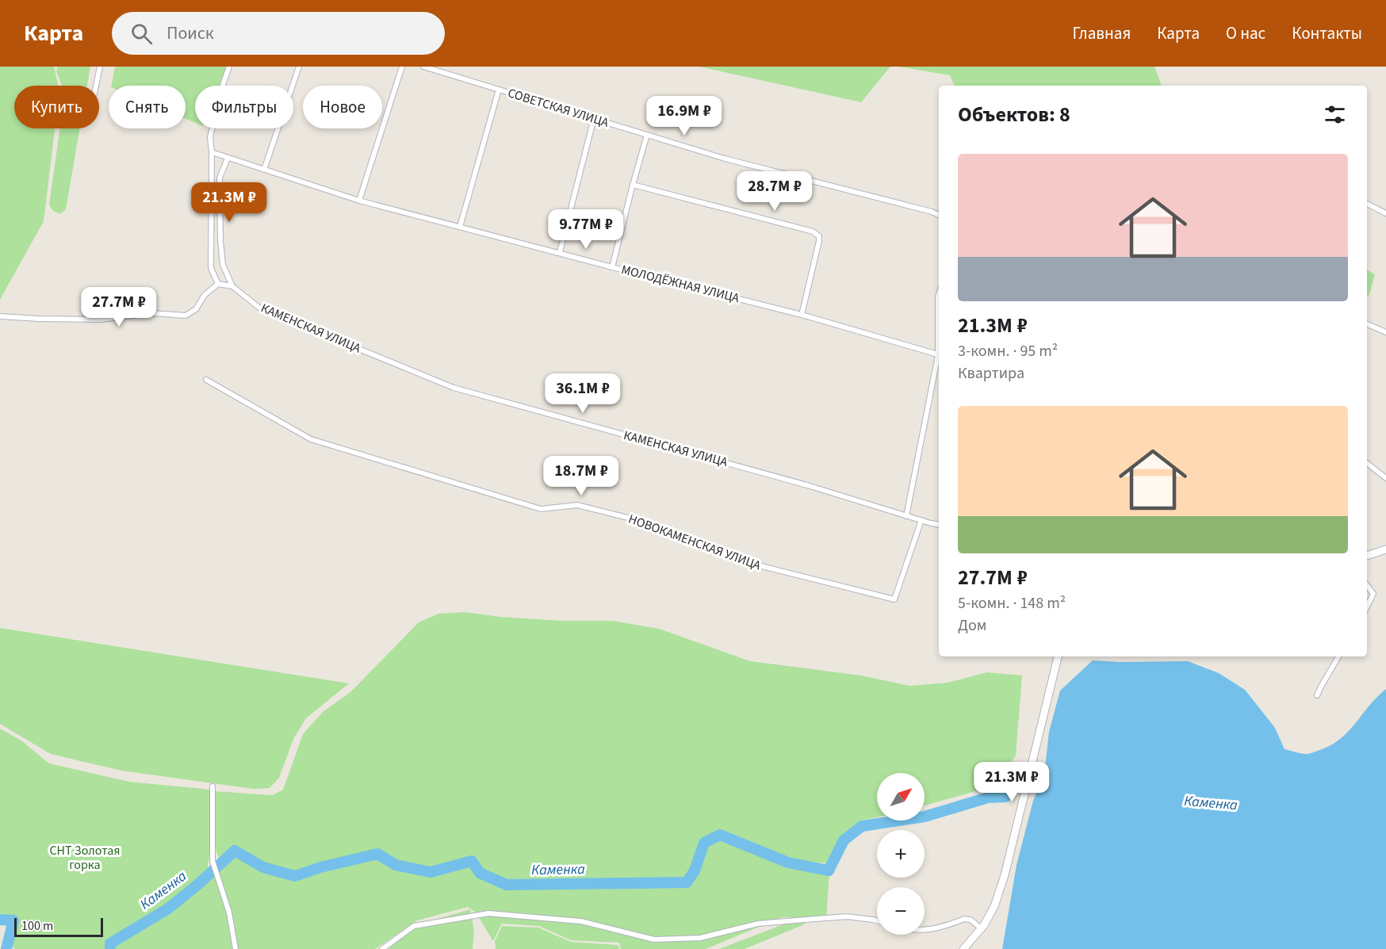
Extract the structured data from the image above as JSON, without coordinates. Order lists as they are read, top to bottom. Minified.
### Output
{"streets":{"street":["СОВЕТСКАЯ УЛИЦА","МОЛОДЁЖНАЯ УЛИЦА","КАМЕНСКАЯ УЛИЦА","НОВОКАМЕНСКАЯ УЛИЦА"]},"crossings":[["КАМЕНСКАЯ УЛИЦА","НОВОКАМЕНСКАЯ УЛИЦА"]],"water":["Каменка"],"parks":["СНТ Золотая горка"],"scale_bar":"100 m","north":"top right","page":{"header":"Карта","search":"Поиск","nav":["Главная","Карта","О нас","Контакты"],"chip":["Купить","Снять","Фильтры","Новое"],"heading":"Объектов: 8","price":["16.9M ₽","28.7M ₽","21.3M ₽","9.77M ₽","27.7M ₽","36.1M ₽","18.7M ₽","21.3M ₽"],"list":[{"name":"21.3M ₽","note":"3-комн. · 95 m² · Квартира"},{"name":"27.7M ₽","note":"5-комн. · 148 m² · Дом"}],"map_buttons":["+","−"],"scale":"100 m"}}
